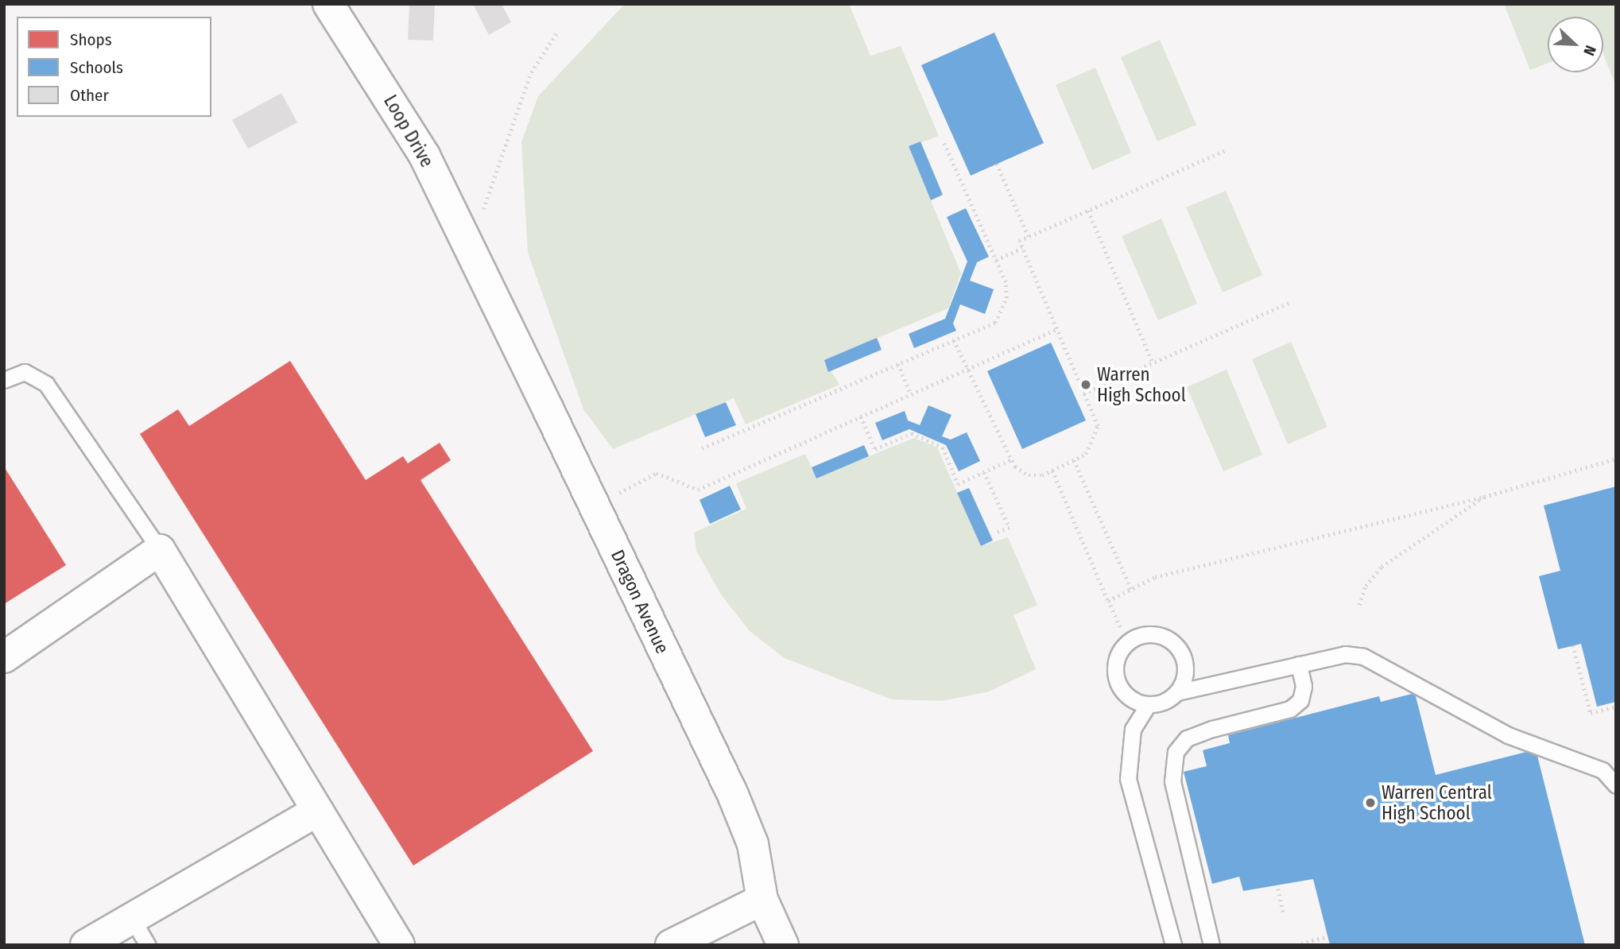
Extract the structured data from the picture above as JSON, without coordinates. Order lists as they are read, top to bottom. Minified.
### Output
{"streets":{"street":["Loop Drive","Dragon Avenue"]},"crossings":[["Loop Drive","Dragon Avenue"]],"places":["Warren High School","Warren Central High School"],"legend":["Shops","Schools","Other"],"north":"bottom right"}
